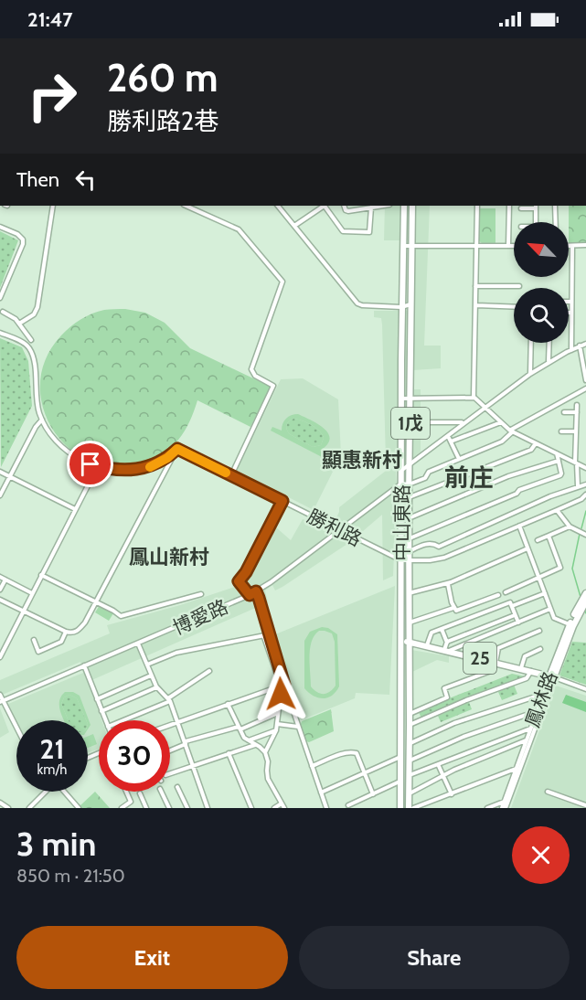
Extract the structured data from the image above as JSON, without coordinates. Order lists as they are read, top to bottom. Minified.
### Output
{"streets":{"main road":["1戊","中山東路","25","鳳林路"],"street":["勝利路","博愛路"]},"crossings":[["中山東路","勝利路"],["中山東路","博愛路"],["中山東路","25"],["勝利路","博愛路"],["25","鳳林路"]],"districts":["顯惠新村","前庄","鳳山新村"],"north":"top left","page":{"status":"21:47","turn":["260 m","勝利路2巷"],"then":"Then","speed":"21 km/h","limit":"30","heading":["3 min","850 m · 21:50"],"buttons":["Exit","Share"]}}
